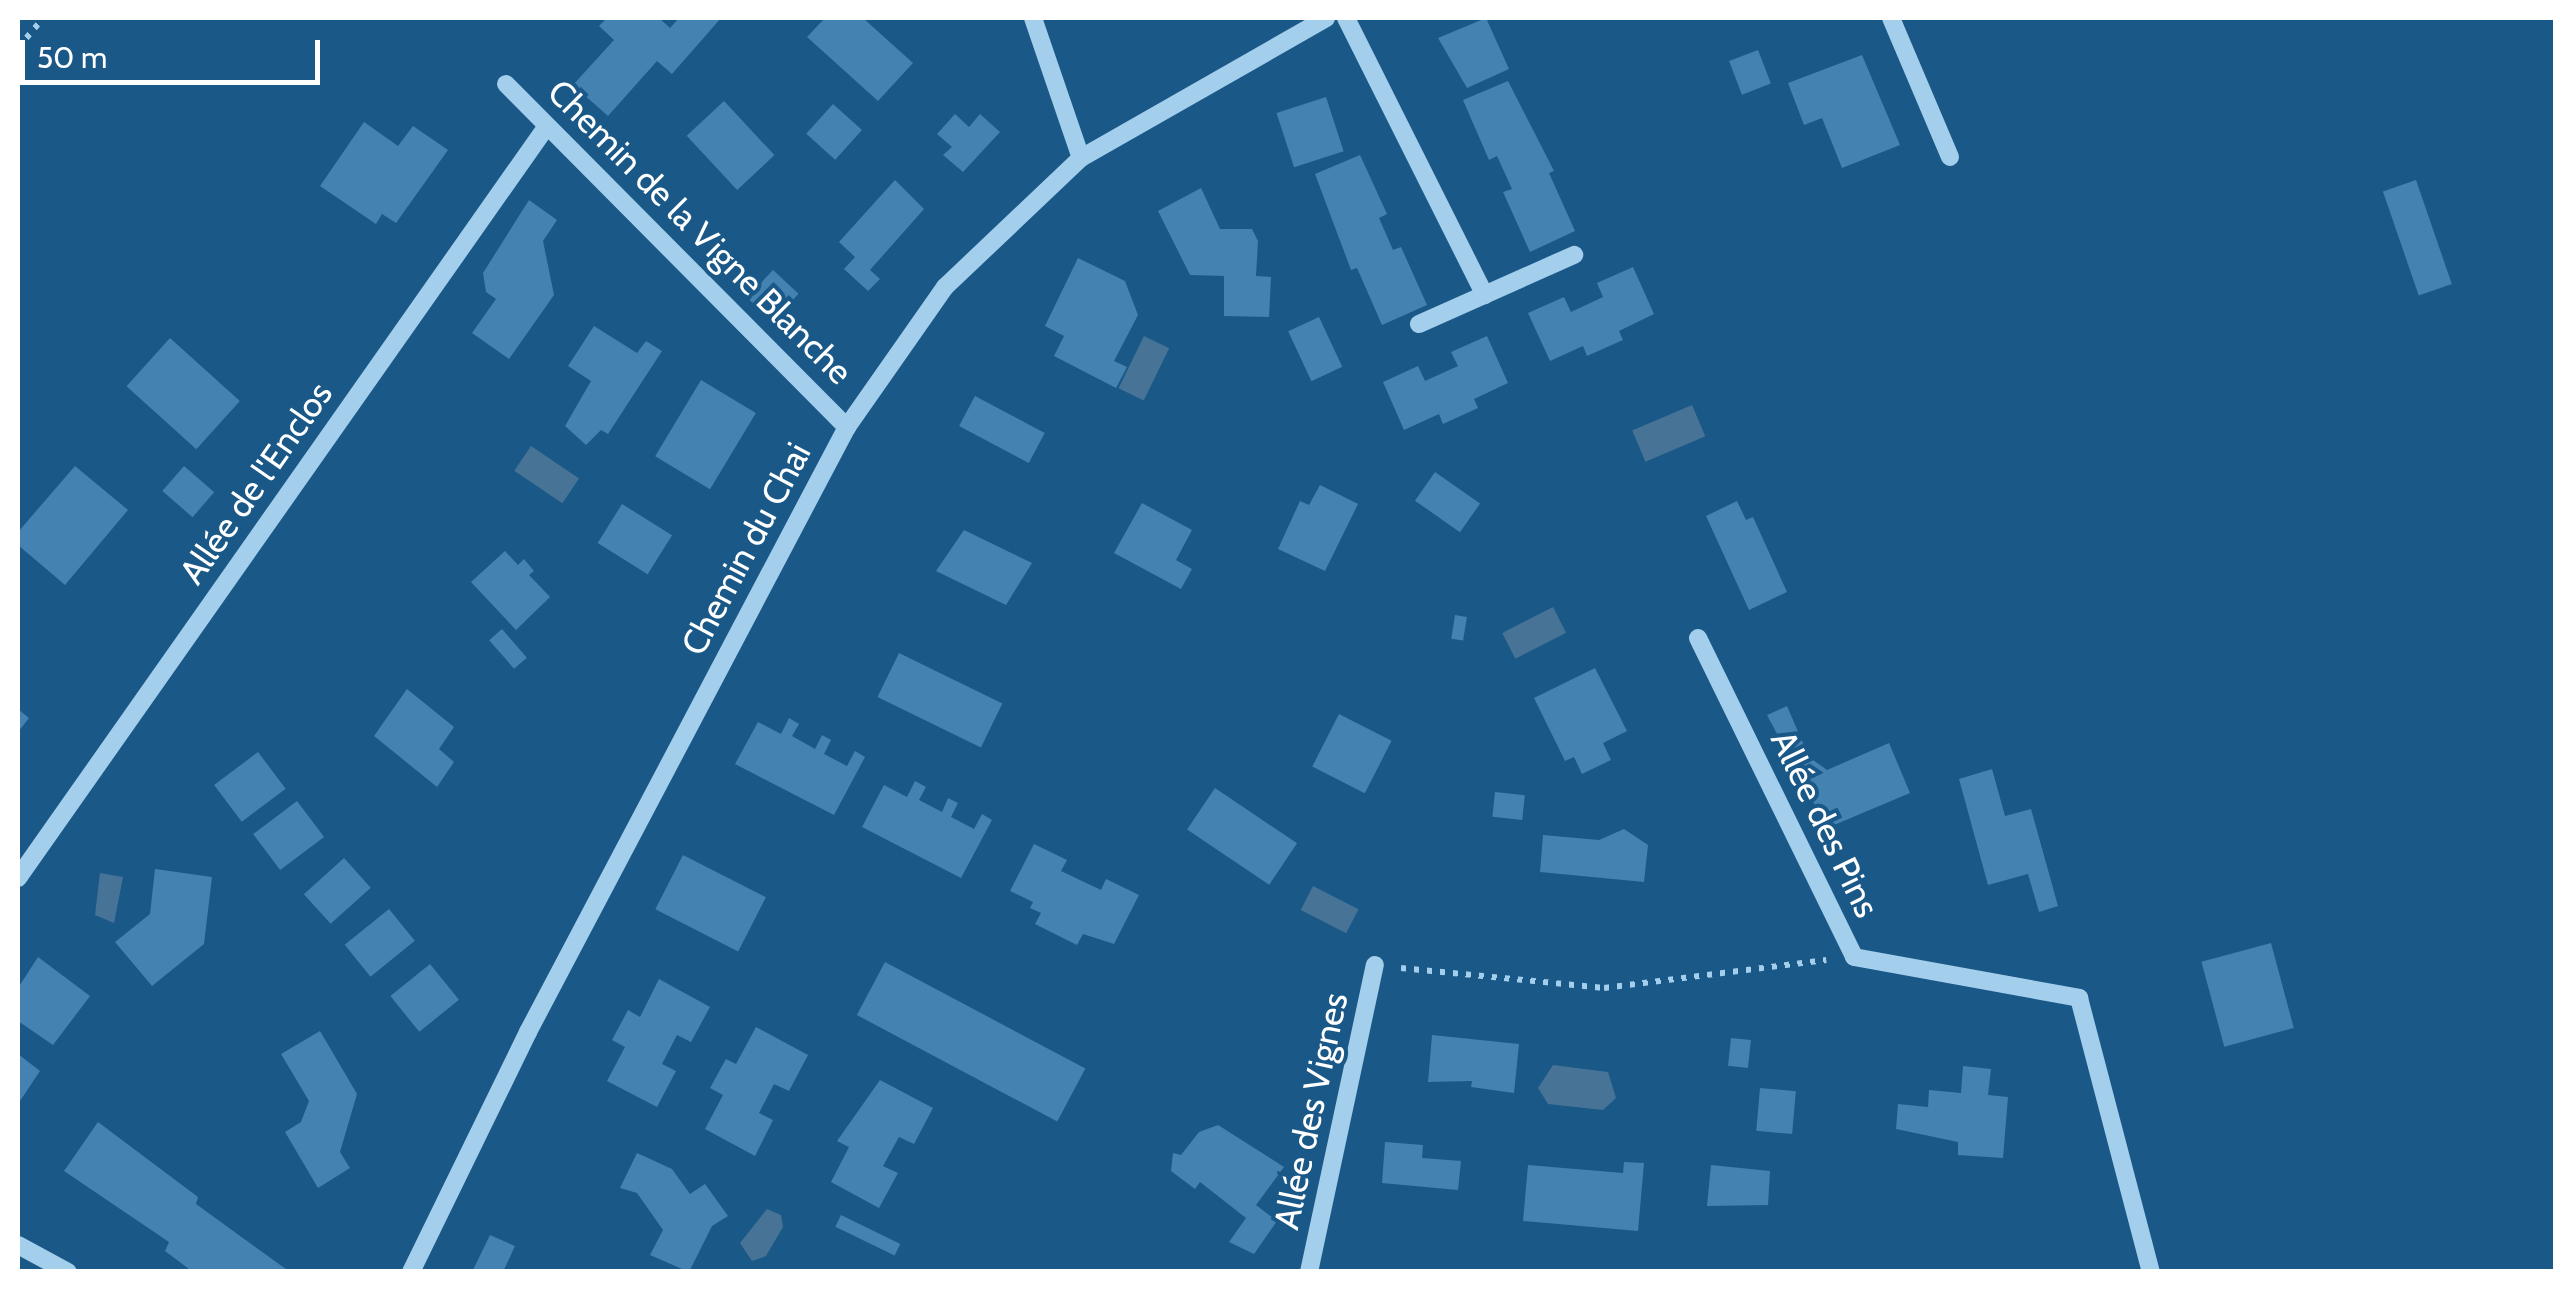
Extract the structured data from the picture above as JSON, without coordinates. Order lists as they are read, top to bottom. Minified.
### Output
{"streets":{"street":["Chemin de la Vigne Blanche","Allée de l'Enclos","Chemin du Chai","Allée des Pins","Allée des Vignes"]},"crossings":[["Chemin de la Vigne Blanche","Allée de l'Enclos"],["Chemin de la Vigne Blanche","Chemin du Chai"]],"scale_bar":"50 m"}
